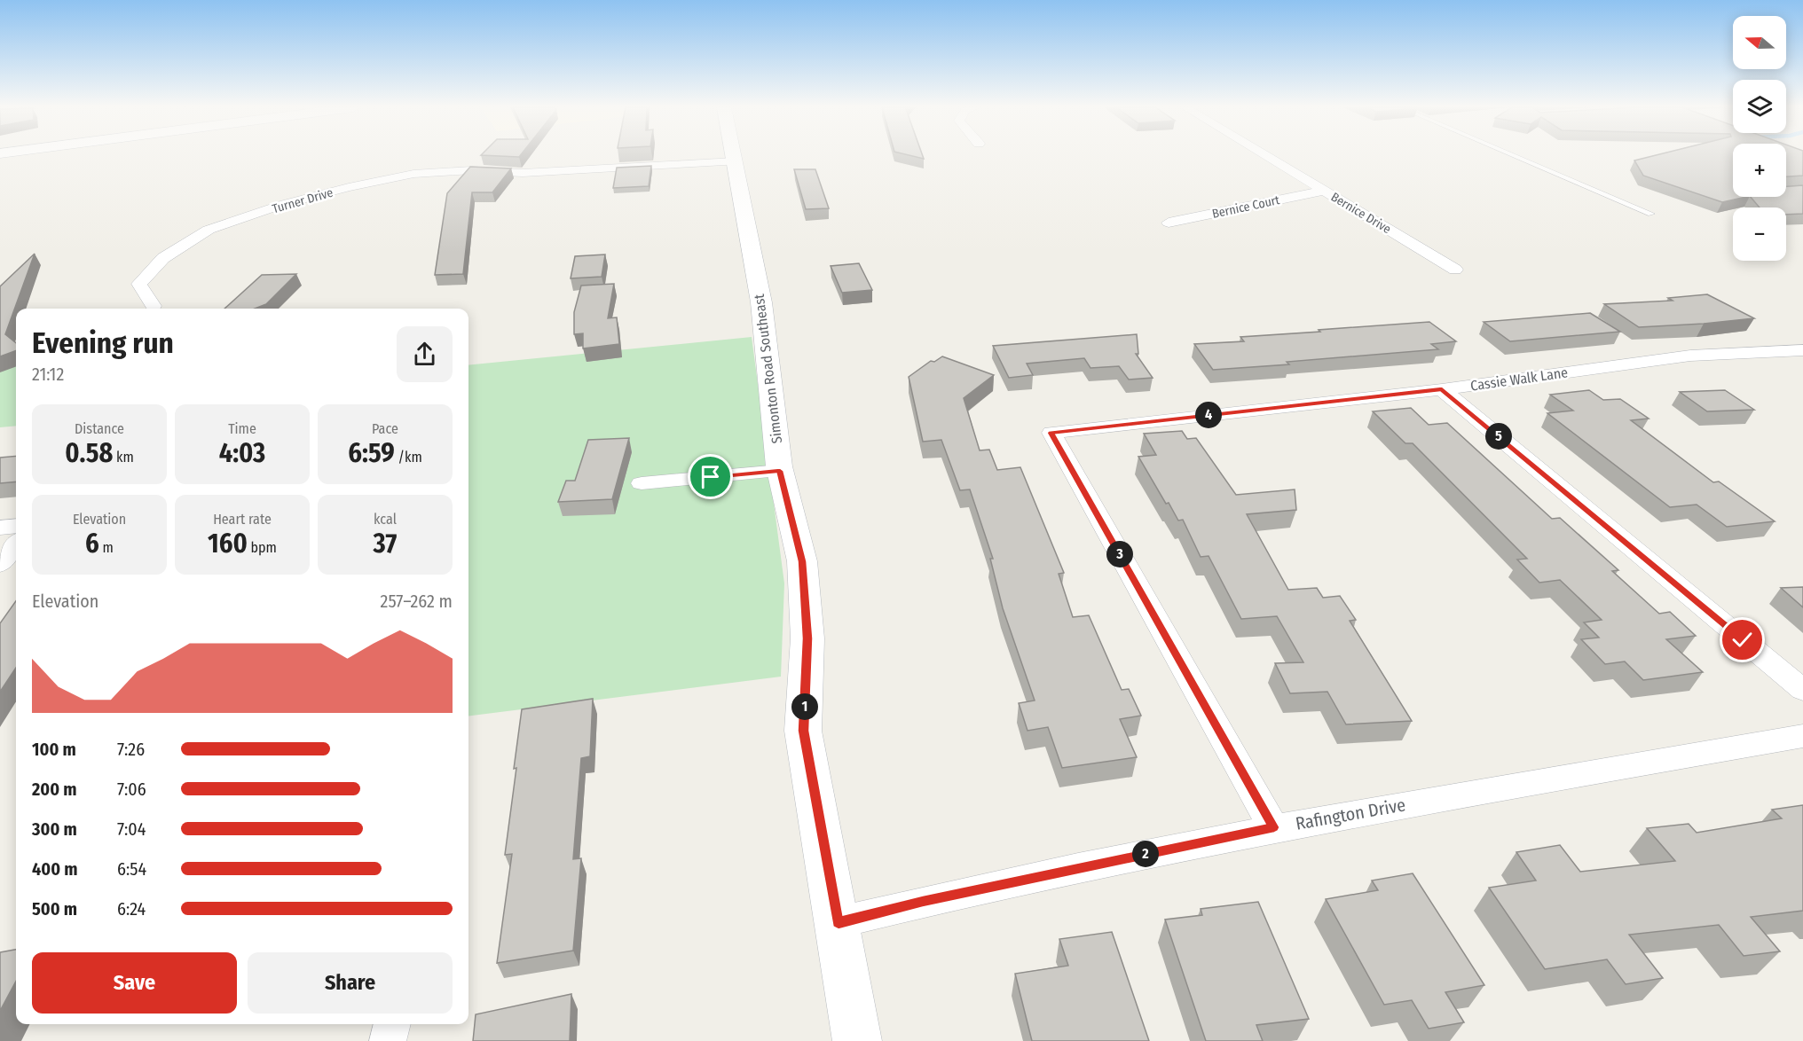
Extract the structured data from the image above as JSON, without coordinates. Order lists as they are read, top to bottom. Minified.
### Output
{"streets":{"street":["Turner Drive","Bernice Court","Bernice Drive","Simonton Road Southeast","Cassie Walk Lane","Rafington Drive"]},"crossings":[["Turner Drive","Simonton Road Southeast"],["Bernice Court","Bernice Drive"],["Simonton Road Southeast","Rafington Drive"],["Cassie Walk Lane","Rafington Drive"]],"north":"left","page":{"map_buttons":["+","−"],"heading":["Evening run","21:12"],"stats":[["Distance","0.58 km"],["Time","4:03"],["Pace","6:59 /km"],["Elevation","6 m"],["Heart rate","160 bpm"],["kcal","37"]],"pins":["4","5","3","1","2"],"chart":["Elevation","257–262 m"],"list":[{"name":"100 m","note":"7:26"},{"name":"200 m","note":"7:06"},{"name":"300 m","note":"7:04"},{"name":"400 m","note":"6:54"},{"name":"500 m","note":"6:24"}],"buttons":["Save","Share"]}}
